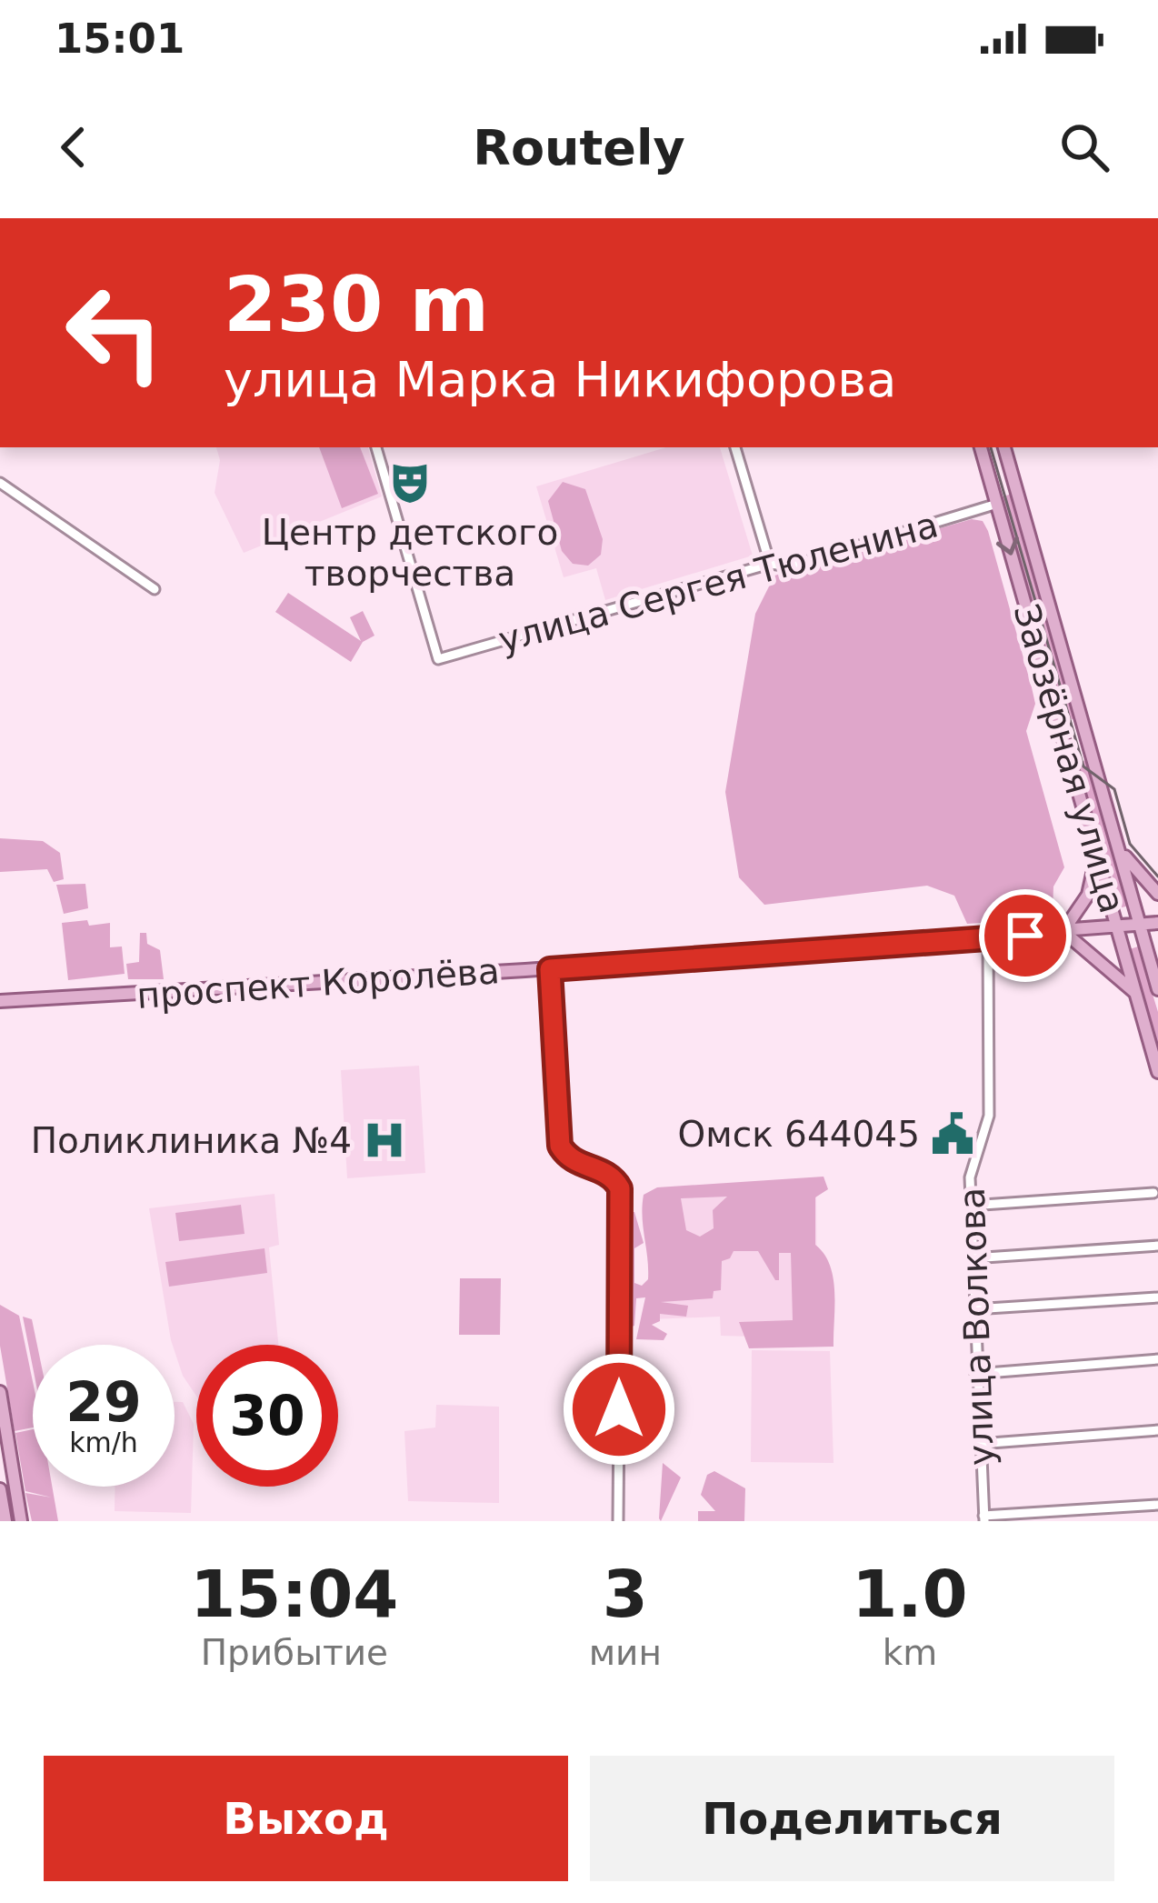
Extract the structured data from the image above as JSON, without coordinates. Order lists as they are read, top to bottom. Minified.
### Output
{"streets":{"main road":["Заозёрная улица","проспект Королёва"],"street":["улица Сергея Тюленина","улица Волкова"]},"crossings":[["улица Сергея Тюленина","Заозёрная улица"],["Заозёрная улица","проспект Королёва"],["проспект Королёва","улица Волкова"]],"places":{"theatre":["Центр детского творчества"],"public building":["Омск 644045"],"hospital":["Поликлиника №4"]},"page":{"status":"15:01","header":"Routely","turn":["230 m","улица Марка Никифорова"],"speed":"29 km/h","limit":"30","eta":["15:04","Прибытие","3","мин","1.0","km"],"buttons":["Выход","Поделиться"]}}
